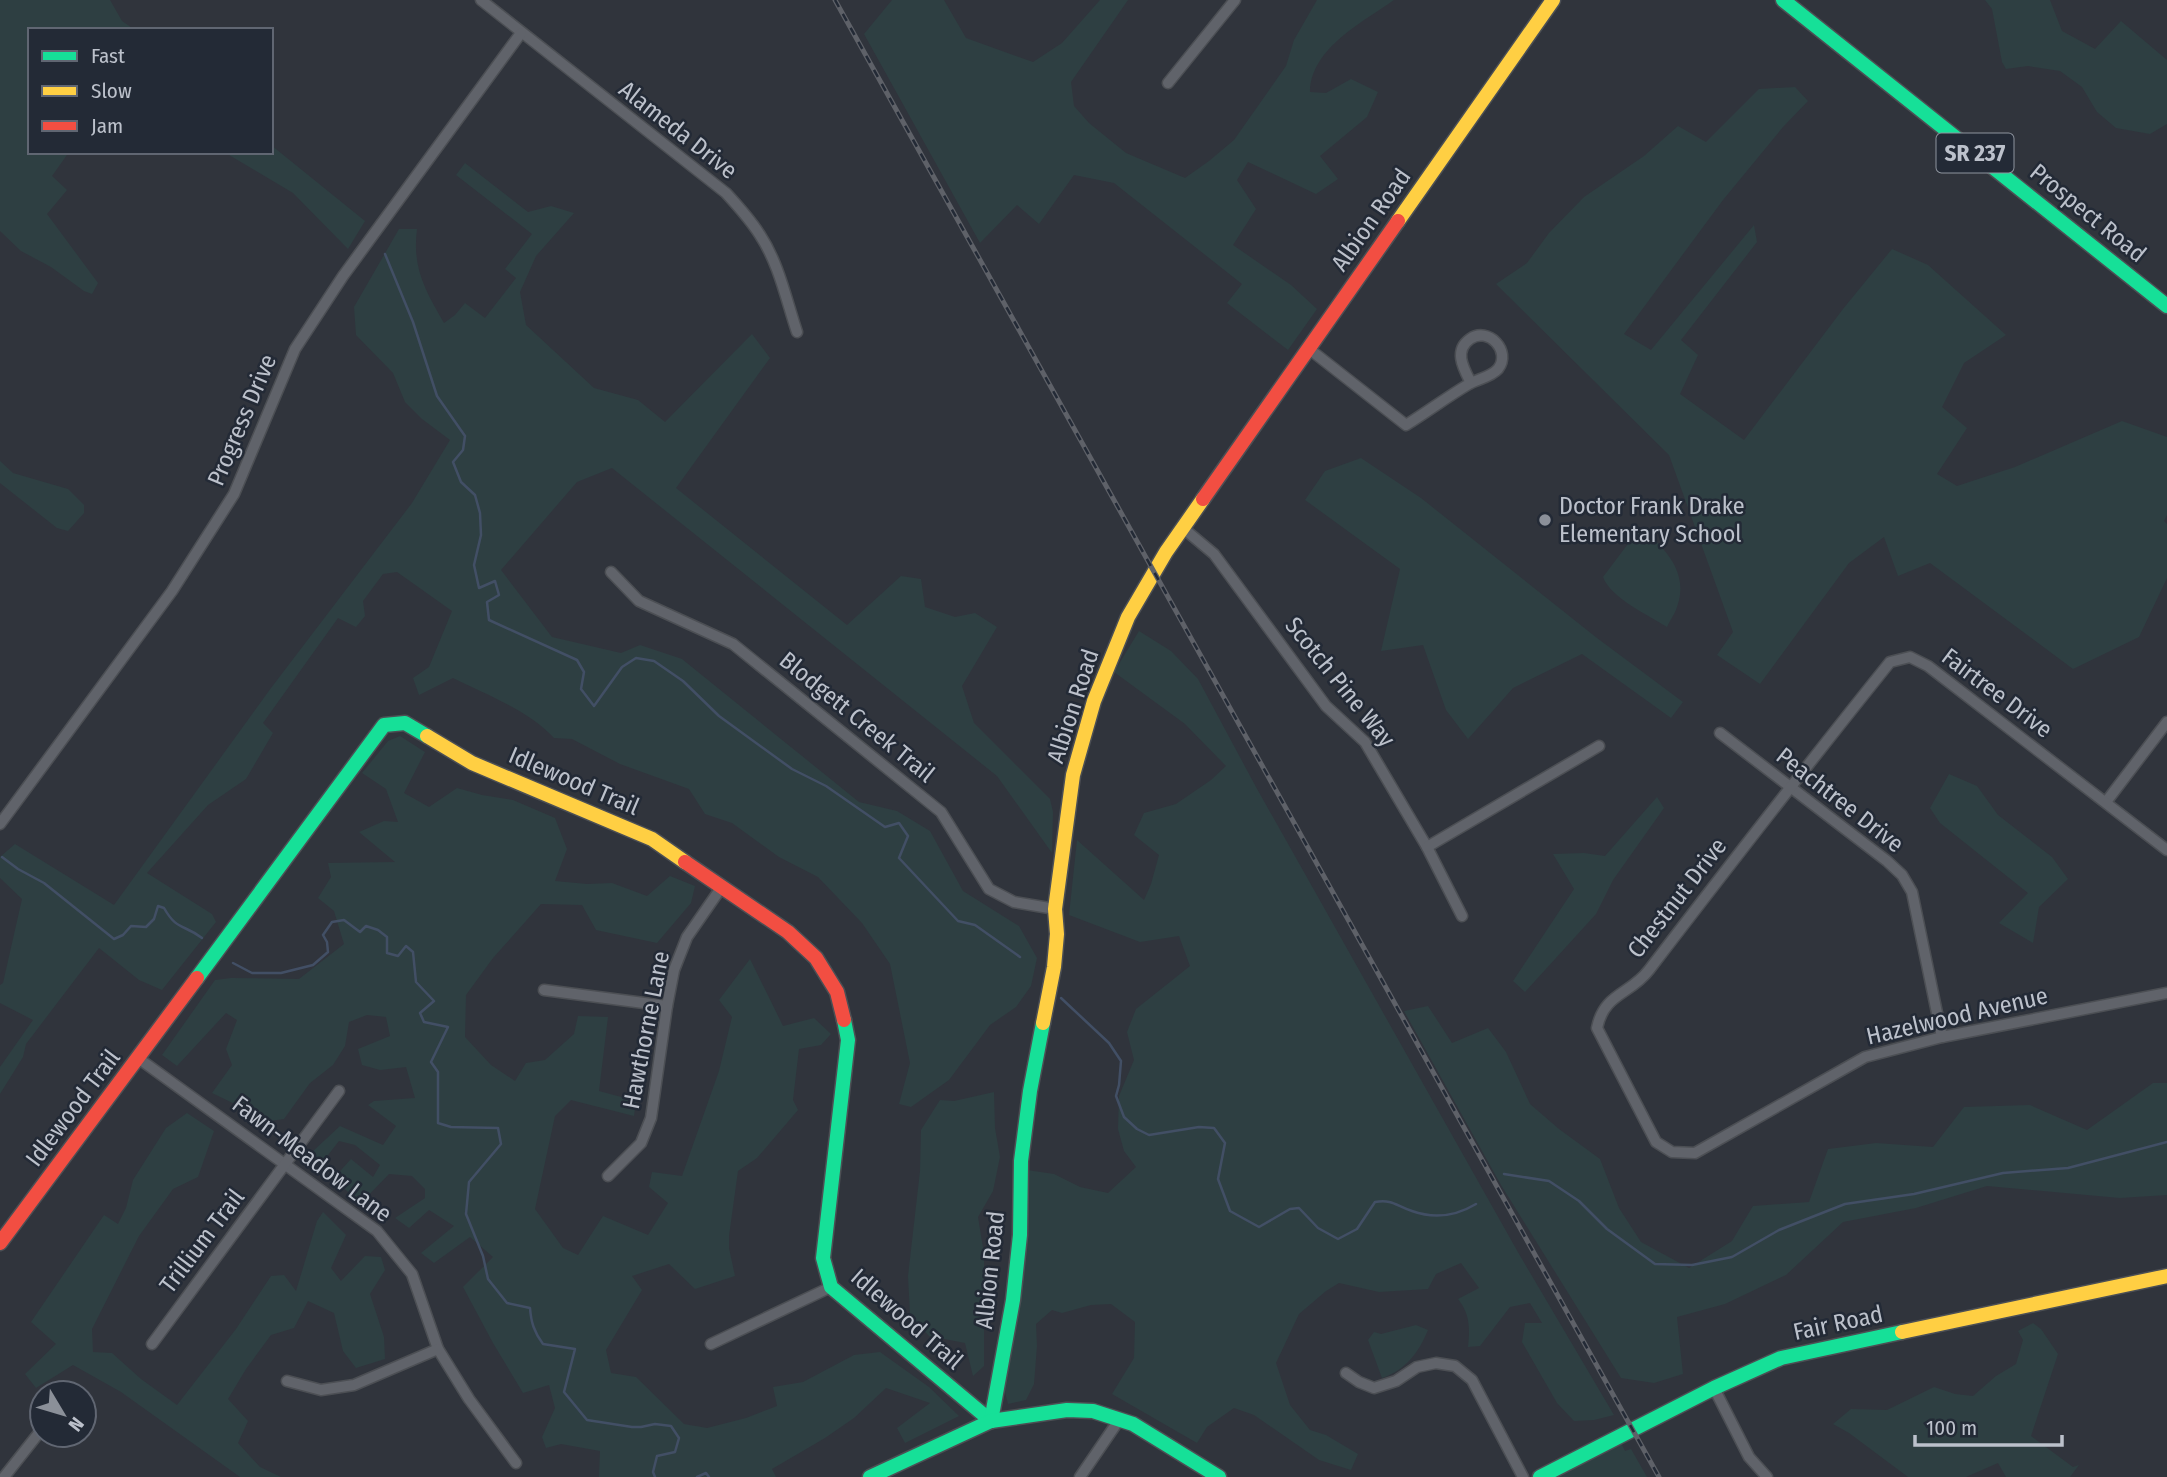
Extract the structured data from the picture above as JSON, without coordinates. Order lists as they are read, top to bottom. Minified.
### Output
{"streets":{"street":["Alameda Drive","SR 237","Prospect Road","Albion Road","Progress Drive","Scotch Pine Way","Fairtree Drive","Blodgett Creek Trail","Idlewood Trail","Peachtree Drive","Chestnut Drive","Hazelwood Avenue","Hawthorne Lane","Fawn-Meadow Lane","Trillium Trail","Fair Road"]},"crossings":[["Alameda Drive","Progress Drive"],["Albion Road","Scotch Pine Way"],["Albion Road","Blodgett Creek Trail"],["Albion Road","Idlewood Trail"],["Fairtree Drive","Peachtree Drive"],["Fairtree Drive","Chestnut Drive"],["Idlewood Trail","Hawthorne Lane"],["Idlewood Trail","Fawn-Meadow Lane"],["Peachtree Drive","Chestnut Drive"],["Peachtree Drive","Hazelwood Avenue"],["Chestnut Drive","Hazelwood Avenue"],["Fawn-Meadow Lane","Trillium Trail"]],"places":["Doctor Frank Drake Elementary School"],"legend":["Fast","Slow","Jam"],"scale_bar":"100 m","north":"bottom right"}
